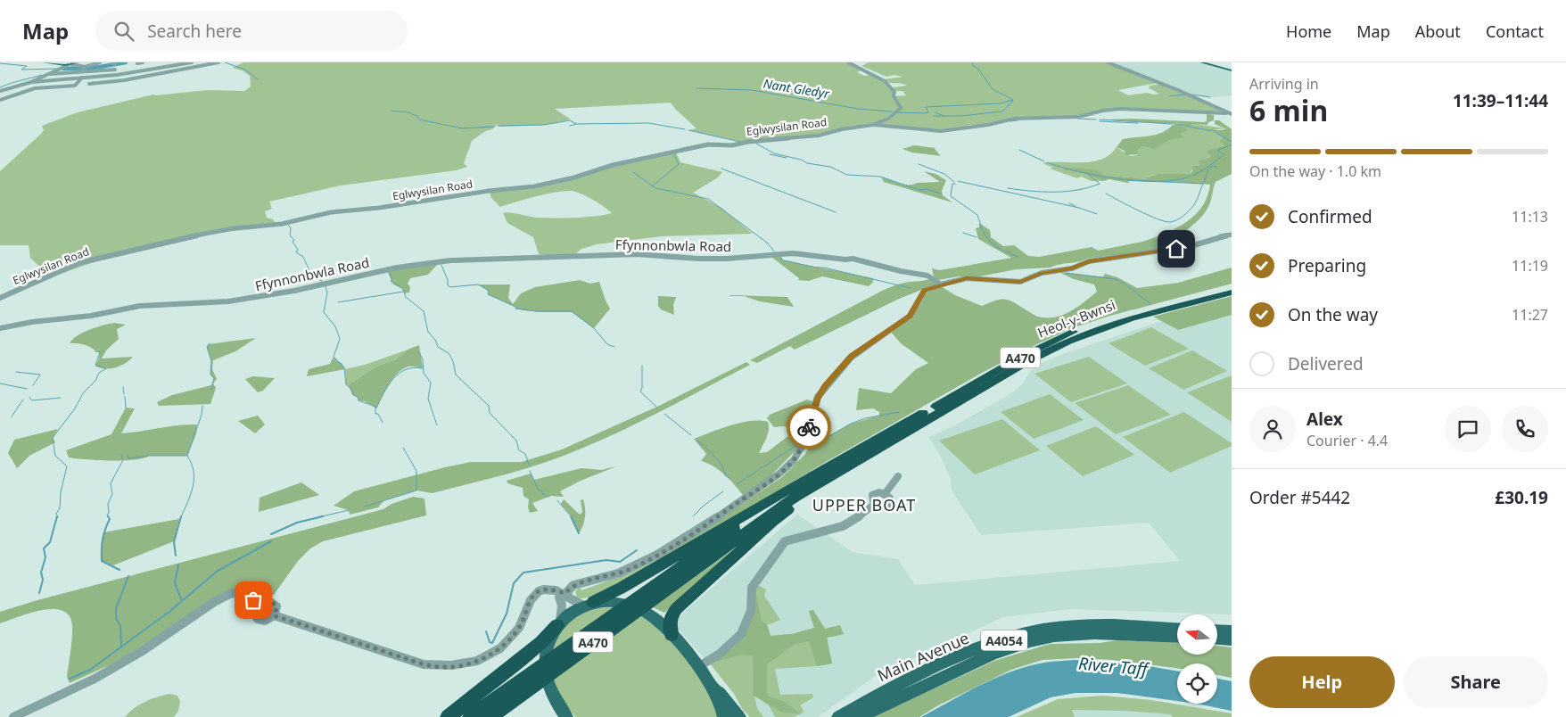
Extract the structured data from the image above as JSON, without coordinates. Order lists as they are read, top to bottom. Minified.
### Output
{"streets":{"highway":["Heol-y-Bwnsi","A470"],"main road":["A4054","Main Avenue"],"street":["Eglwysilan Road","Ffynnonbwla Road"]},"crossings":[["Heol-y-Bwnsi","A470"]],"districts":["UPPER BOAT"],"water":["Nant Gledyr","River Taff"],"north":"left","page":{"header":"Map","search":"Search here","nav":["Home","Map","About","Contact"],"heading":["6 min","Arriving in","11:39–11:44"],"panel":["Alex","Courier · 4.4","Order #5442","£30.19"],"bar":"On the way · 1.0 km","list":[["Confirmed","11:13"],["Preparing","11:19"],["On the way","11:27"],"Delivered"],"buttons":["Help","Share"]}}
